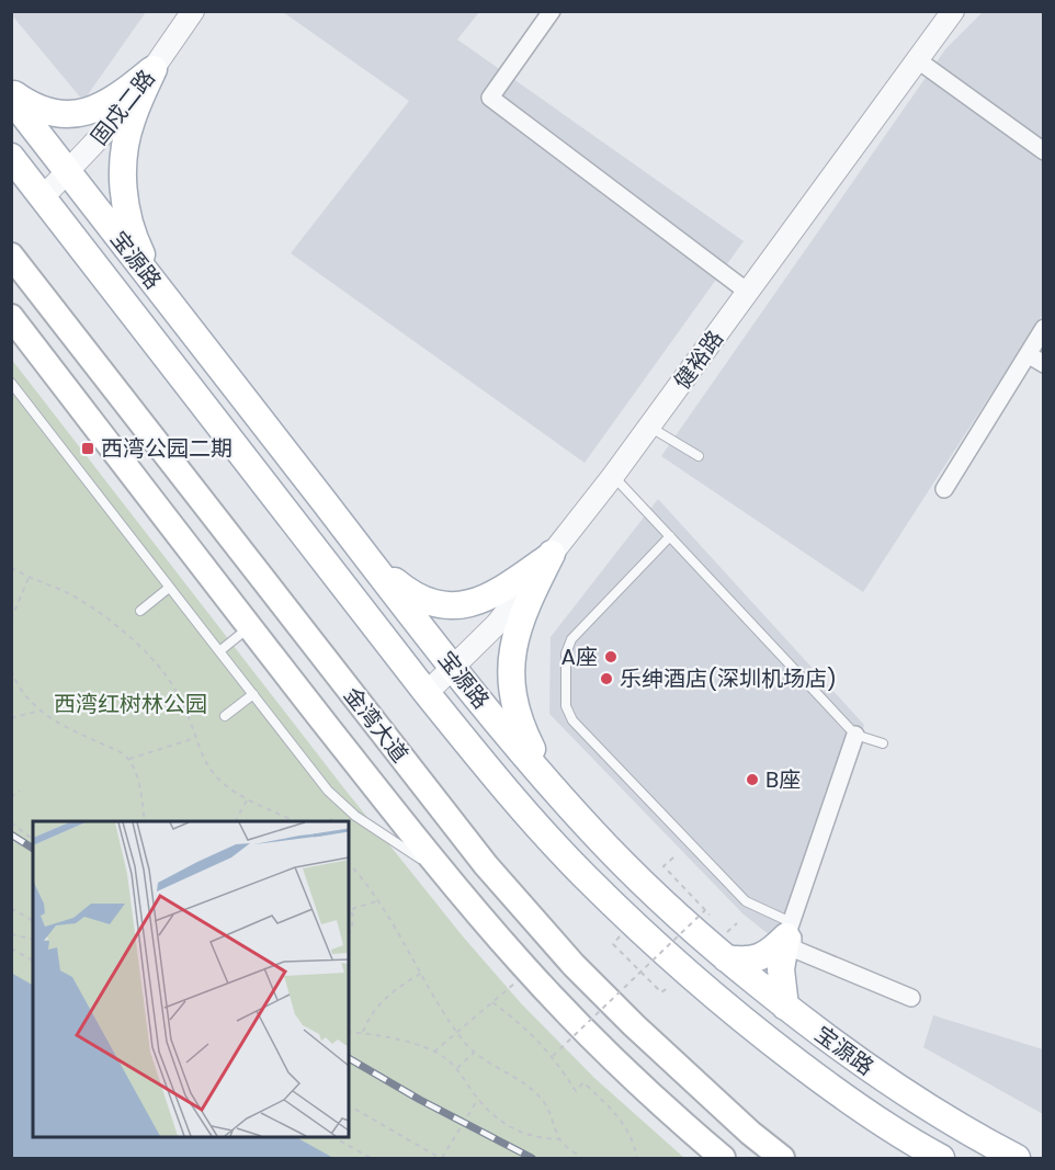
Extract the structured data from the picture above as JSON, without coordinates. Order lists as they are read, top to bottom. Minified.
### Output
{"streets":{"main road":["宝源路","金湾大道"],"street":["固戍二路","健裕路"]},"crossings":[["固戍二路","宝源路"],["宝源路","健裕路"]],"parks":["西湾红树林公园"],"places":{"transit":["西湾公园二期"],"other":["A座","乐绅酒店(深圳机场店)","B座"]}}
